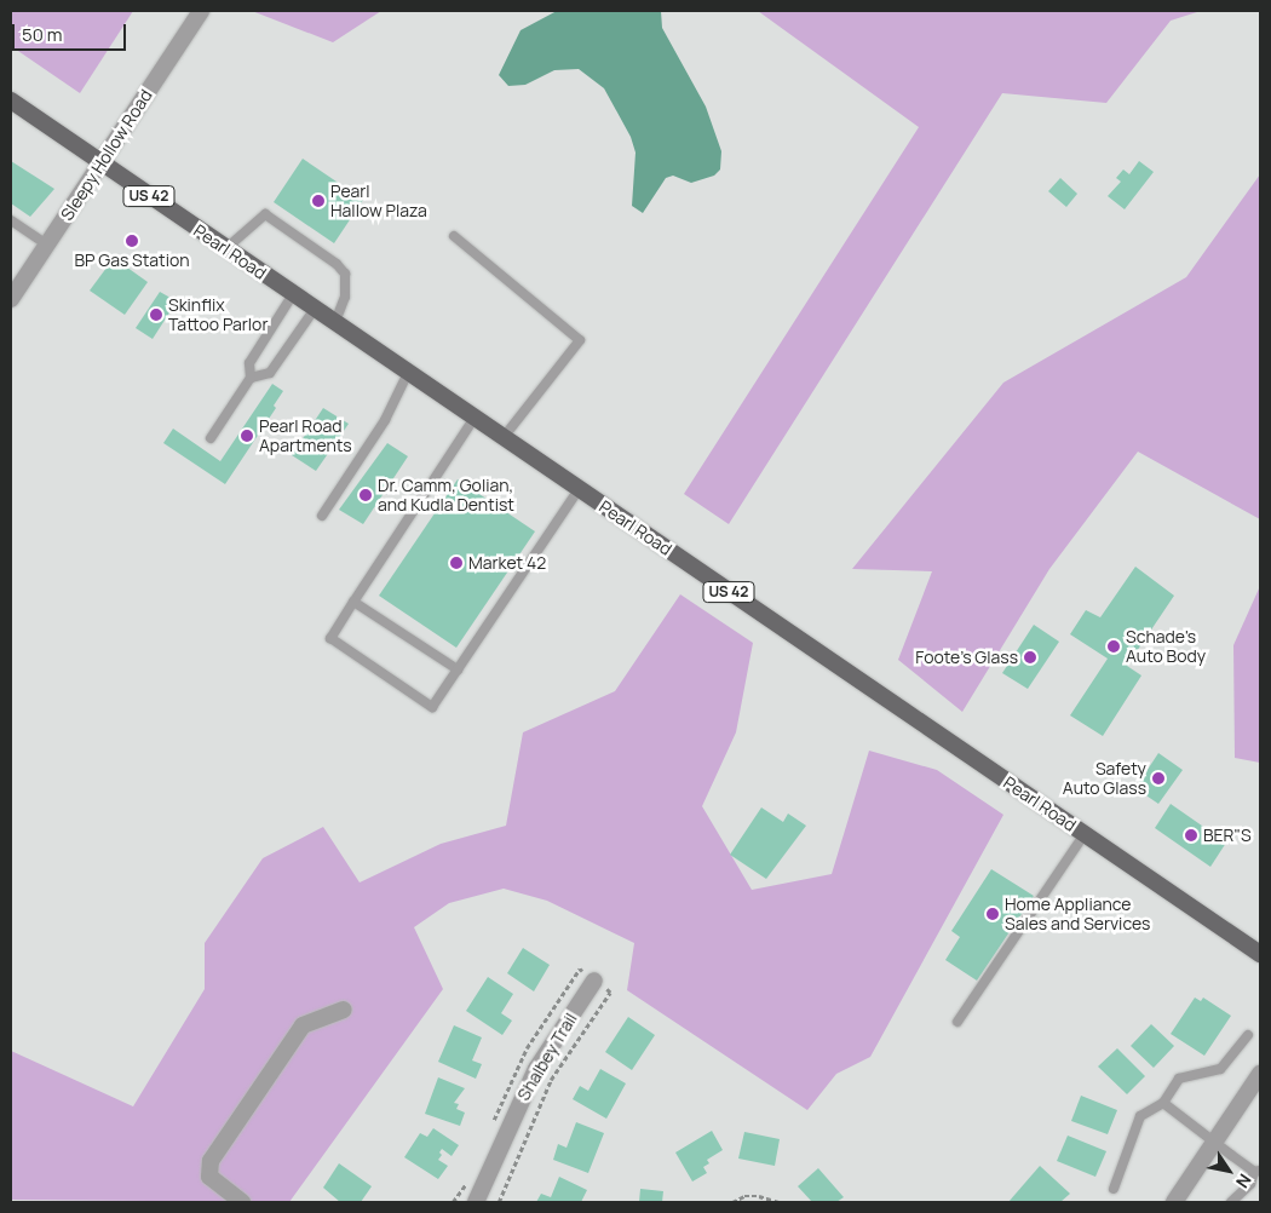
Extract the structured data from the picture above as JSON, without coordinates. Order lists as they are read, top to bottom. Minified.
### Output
{"streets":{"main road":["US 42","Pearl Road"],"street":["Sleepy Hollow Road","Shalbey Trail"]},"crossings":[["Sleepy Hollow Road","Pearl Road"]],"places":["Pearl Hallow Plaza","BP Gas Station","Skinflix Tattoo Parlor","Pearl Road Apartments","Dr. Camm, Golian, and Kudla Dentist","Market 42","Schade's Auto Body","Foote's Glass","Safety Auto Glass","BER\"S","Home Appliance Sales and Services"],"scale_bar":"50 m","north":"bottom right"}
